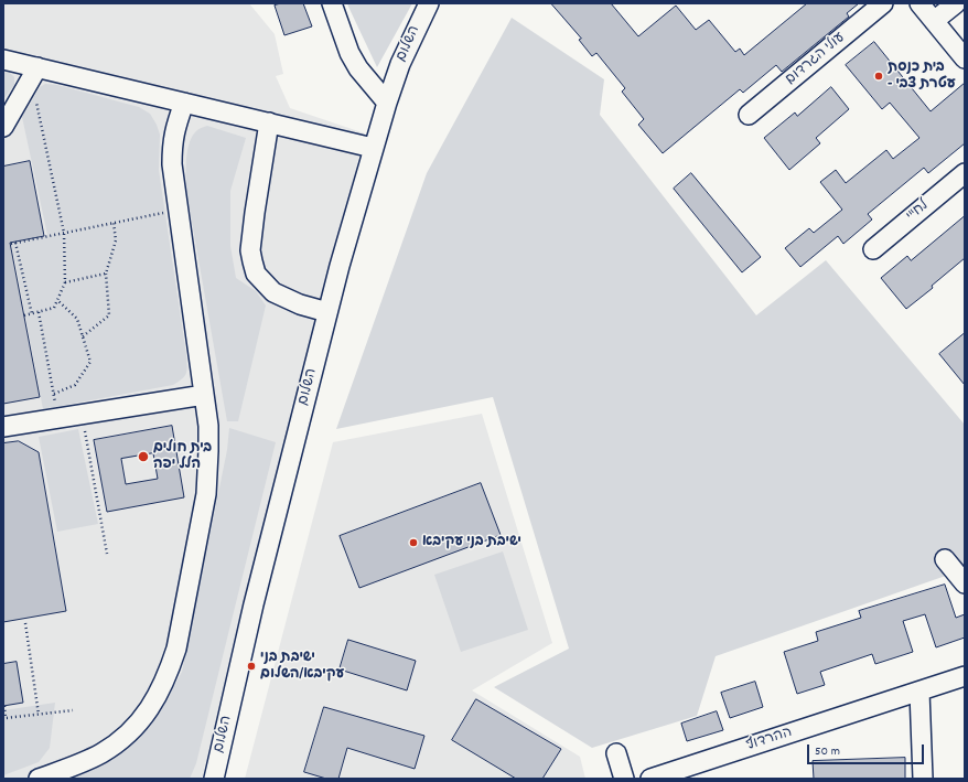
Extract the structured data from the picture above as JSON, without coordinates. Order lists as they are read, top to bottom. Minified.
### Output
{"streets":{"street":["השלום","עולי הגרדום","לח\"י","ההרדוף"]},"places":["בית כנסת - עטרת צבי","בית חולים הלל יפה","ישיבת בני עקיבא","ישיבת בני עקיבא/השלום"],"scale_bar":"50 m"}
